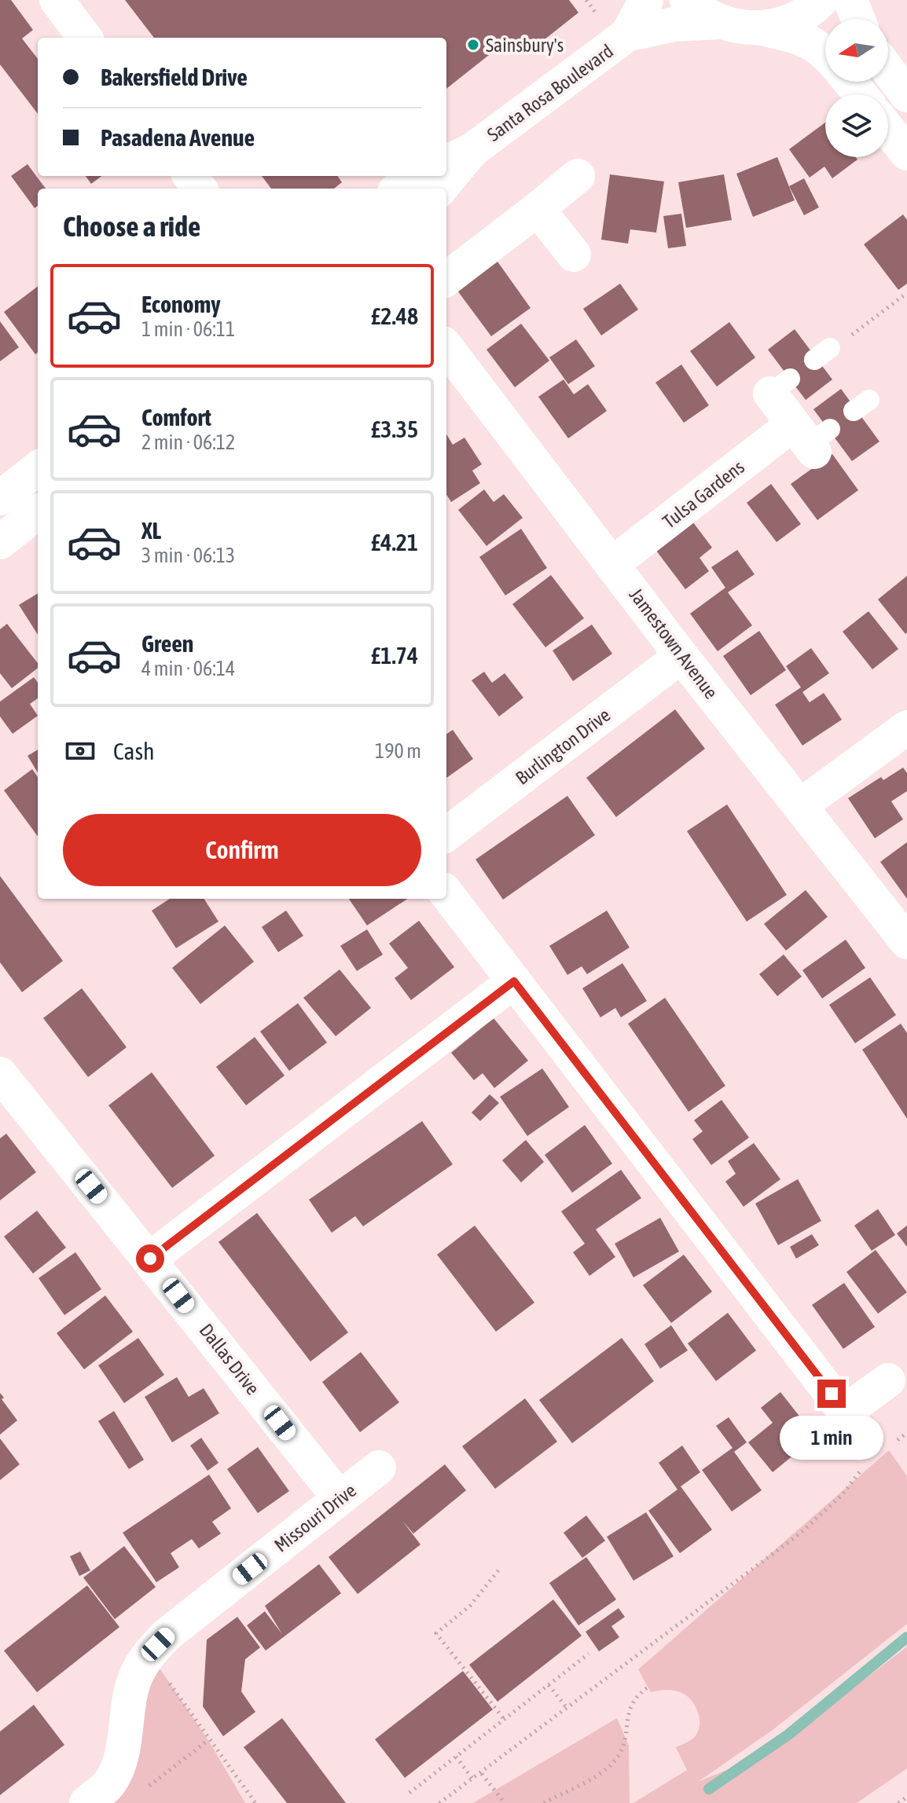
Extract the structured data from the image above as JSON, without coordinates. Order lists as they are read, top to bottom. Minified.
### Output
{"streets":{"street":["Santa Rosa Boulevard","Tulsa Gardens","Jamestown Avenue","Burlington Drive","Dallas Drive","Missouri Drive"]},"crossings":[["Tulsa Gardens","Jamestown Avenue"],["Jamestown Avenue","Burlington Drive"],["Dallas Drive","Missouri Drive"]],"places":["Sainsbury's"],"north":"left","page":{"banner":["Bakersfield Drive","Pasadena Avenue"],"heading":"Choose a ride","list":[{"name":"Economy","note":"1 min · 06:11","value":"£2.48"},{"name":"Comfort","note":"2 min · 06:12","value":"£3.35"},{"name":"XL","note":"3 min · 06:13","value":"£4.21"},{"name":"Green","note":"4 min · 06:14","value":"£1.74"}],"pay":["Cash","190 m"],"buttons":"Confirm","bubble":"1 min"}}
